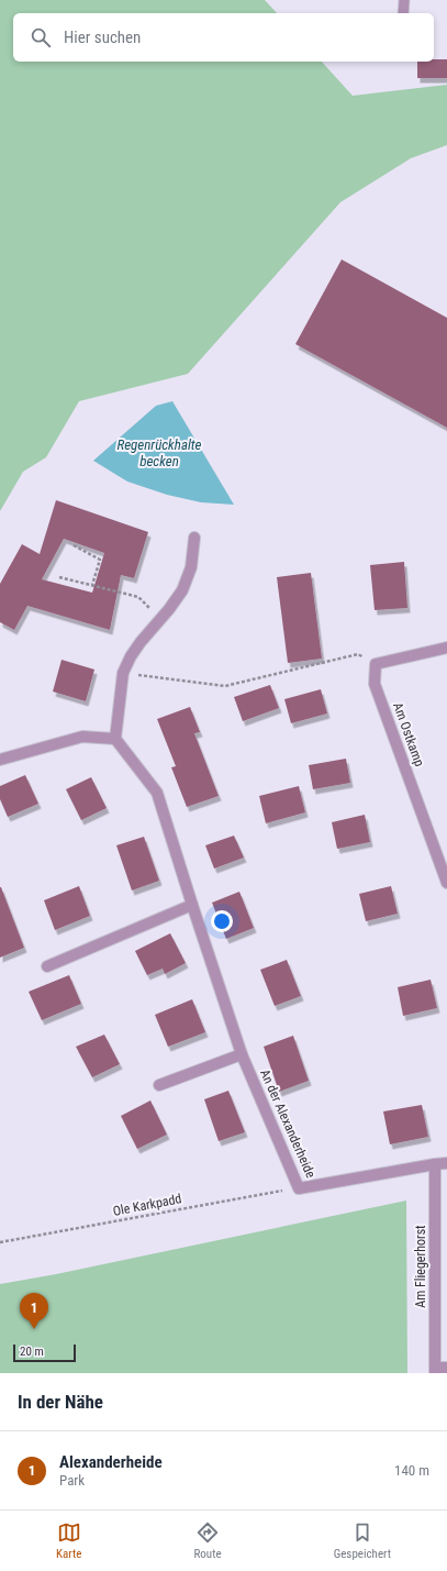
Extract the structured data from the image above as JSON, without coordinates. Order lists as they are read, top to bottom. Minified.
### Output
{"streets":{"street":["Am Ostkamp","An der Alexanderheide","Am Fliegerhorst"],"path":["Ole Karkpadd"]},"crossings":[["An der Alexanderheide","Ole Karkpadd"],["An der Alexanderheide","Am Fliegerhorst"]],"water":["Regenrückhalte becken"],"scale_bar":"20 m","page":{"search":"Hier suchen","pins":"1","scale":"20 m","heading":"In der Nähe","list":[{"mark":"1","name":"Alexanderheide","note":"Park","value":"140 m"}],"nav":["Karte","Route","Gespeichert"]}}
